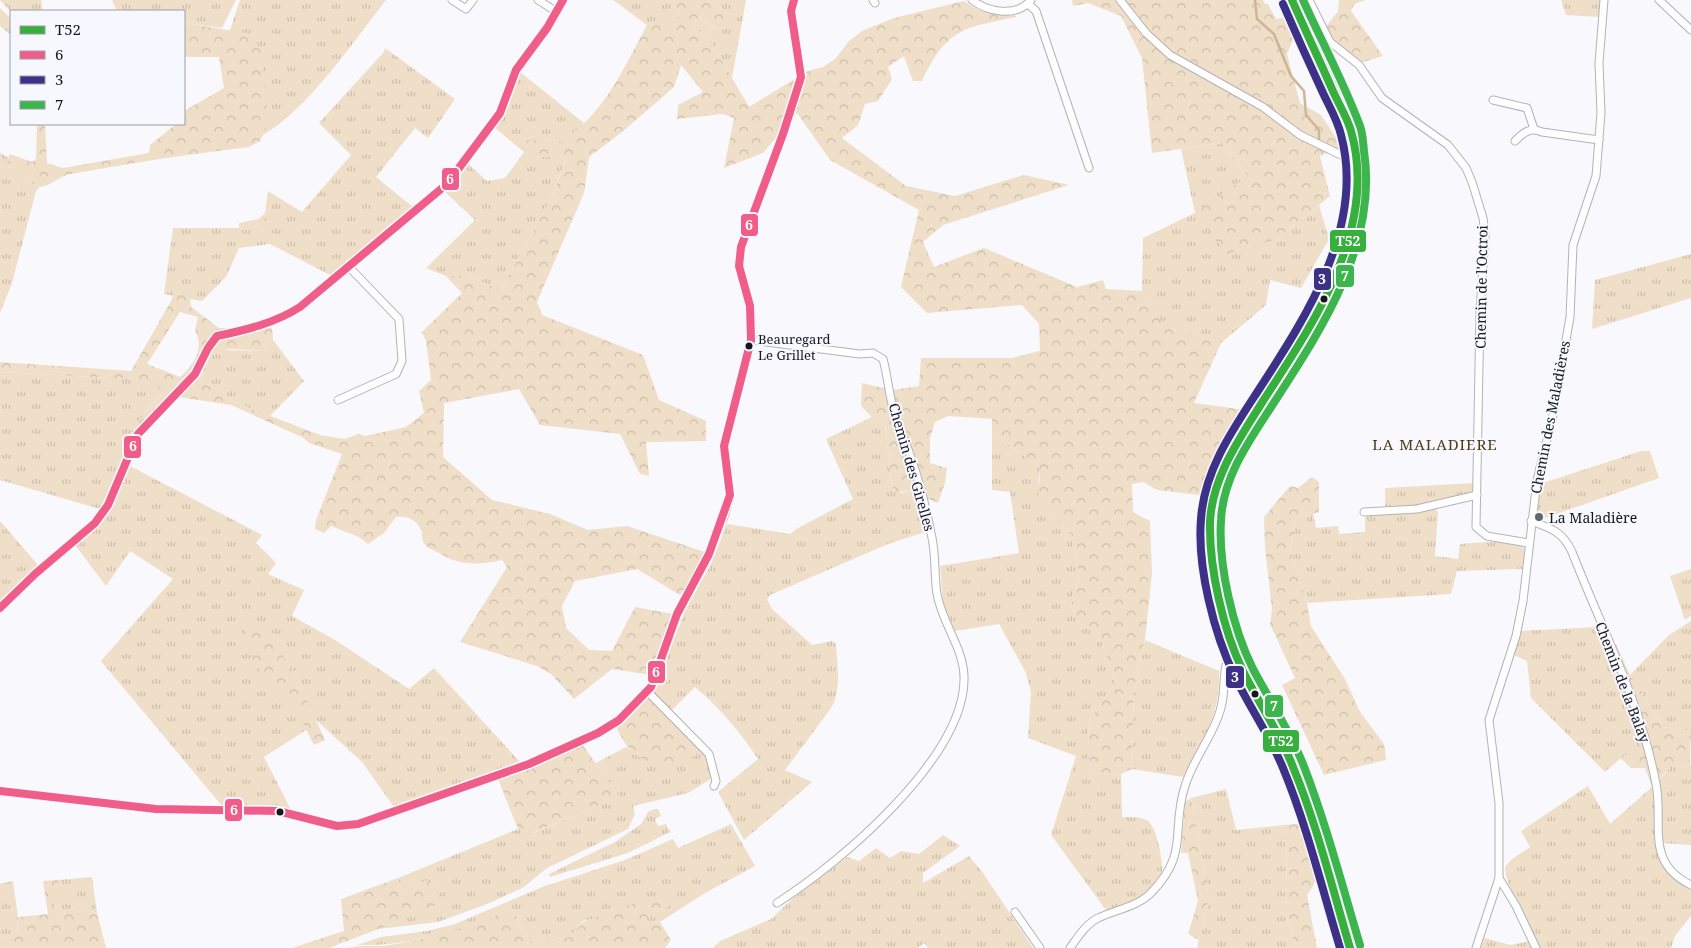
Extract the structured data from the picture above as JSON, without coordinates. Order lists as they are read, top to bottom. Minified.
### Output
{"streets":{"street":["Chemin de l'Octroi","Chemin des Maladières","Chemin des Girelles","Chemin de la Balay"]},"crossings":[["Chemin de l'Octroi","Chemin des Maladières"],["Chemin des Maladières","Chemin de la Balay"]],"districts":["LA MALADIERE"],"places":["Beauregard Le Grillet","La Maladière"],"lines":["transit line T52","transit line 6","transit line 7","transit line 3"],"legend":["T52","6","3","7"]}
